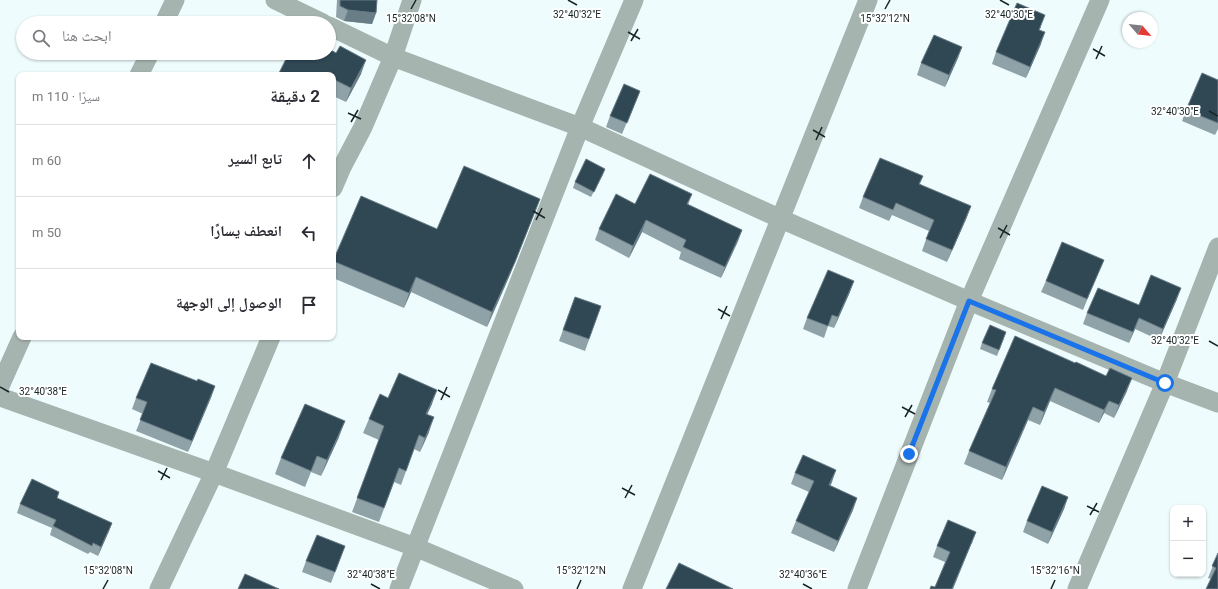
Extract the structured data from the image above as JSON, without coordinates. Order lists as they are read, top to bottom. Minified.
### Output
{"north":"bottom right","page":{"search":"ابحث هنا","heading":["2 دقيقة","سيرًا · 110 m"],"list":[["تابع السير","60 m"],["انعطف يسارًا","50 m"],"الوصول إلى الوجهة"],"map_buttons":["+","−"]},"coordinates":["32°40'32\"E","32°40'30\"E","15°32'08\"N","15°32'12\"N","32°40'38\"E","15°32'16\"N","32°40'36\"E"]}
